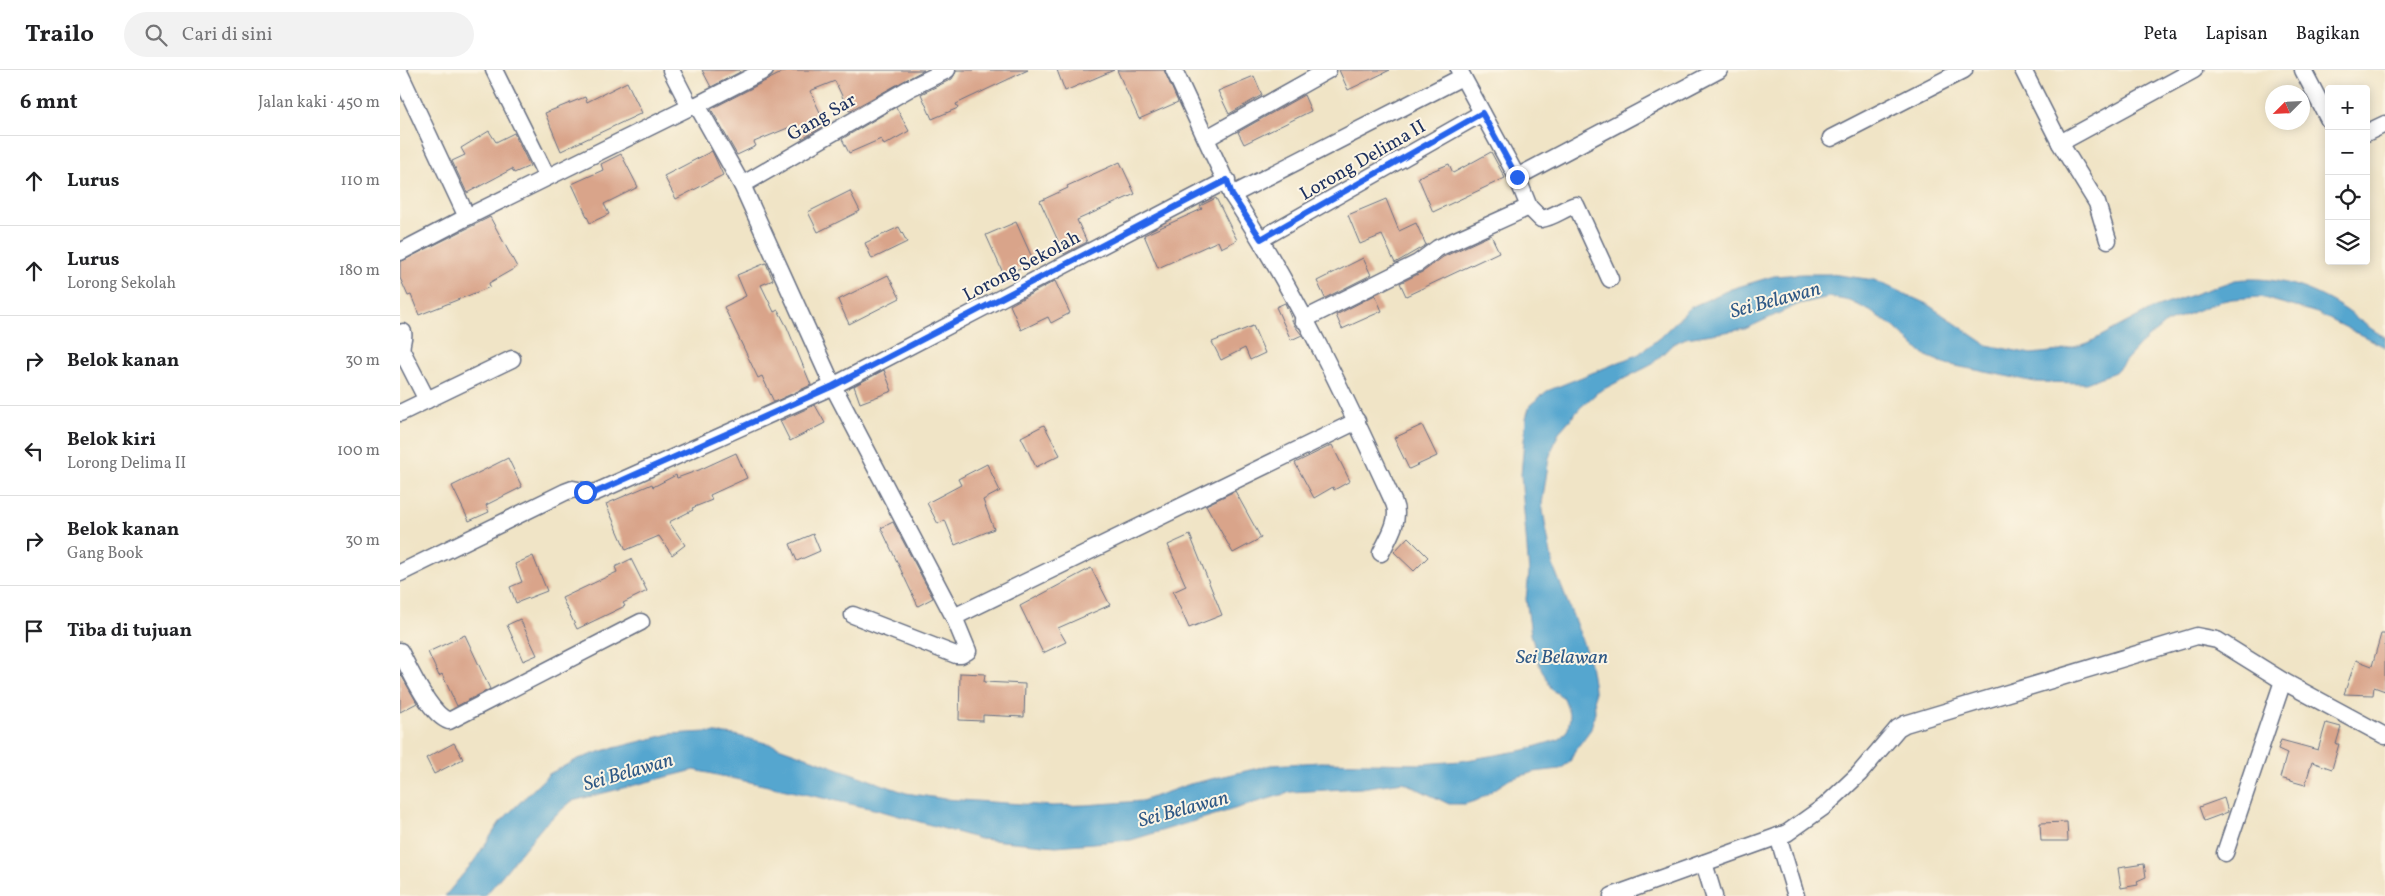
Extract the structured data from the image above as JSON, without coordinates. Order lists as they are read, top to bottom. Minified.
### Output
{"streets":{"street":["Gang Sar","Lorong Delima II","Lorong Sekolah"]},"water":["Sei Belawan"],"north":"bottom left","page":{"header":"Trailo","search":"Cari di sini","nav":["Peta","Lapisan","Bagikan"],"heading":["6 mnt","Jalan kaki · 450 m"],"map_buttons":["+","−"],"list":[["Lurus","110 m"],["Lurus","Lorong Sekolah","180 m"],["Belok kanan","30 m"],["Belok kiri","Lorong Delima II","100 m"],["Belok kanan","Gang Book","30 m"],"Tiba di tujuan"]}}
